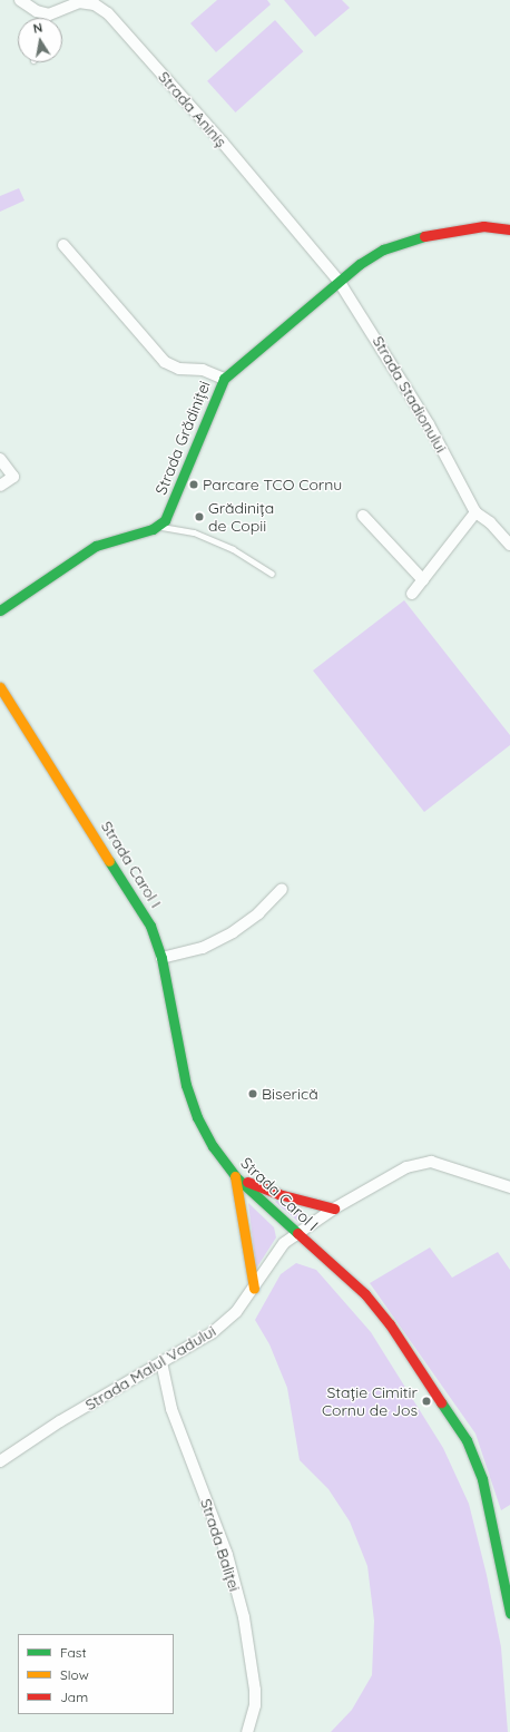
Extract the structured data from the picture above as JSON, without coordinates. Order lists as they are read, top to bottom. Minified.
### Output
{"streets":{"main road":["Strada Grădiniței","Strada Carol I"],"street":["Strada Aniniș","Strada Stadionului","Strada Malul Vadului","Strada Baliței"]},"crossings":[["Strada Aniniș","Strada Stadionului"],["Strada Aniniș","Strada Grădiniței"],["Strada Stadionului","Strada Grădiniței"],["Strada Carol I","Strada Malul Vadului"],["Strada Malul Vadului","Strada Baliței"]],"places":["Parcare TCO Cornu","Grădinița de Copii","Biserică","Stație Cimitir Cornu de Jos"],"legend":["Fast","Slow","Jam"],"north":"top"}
